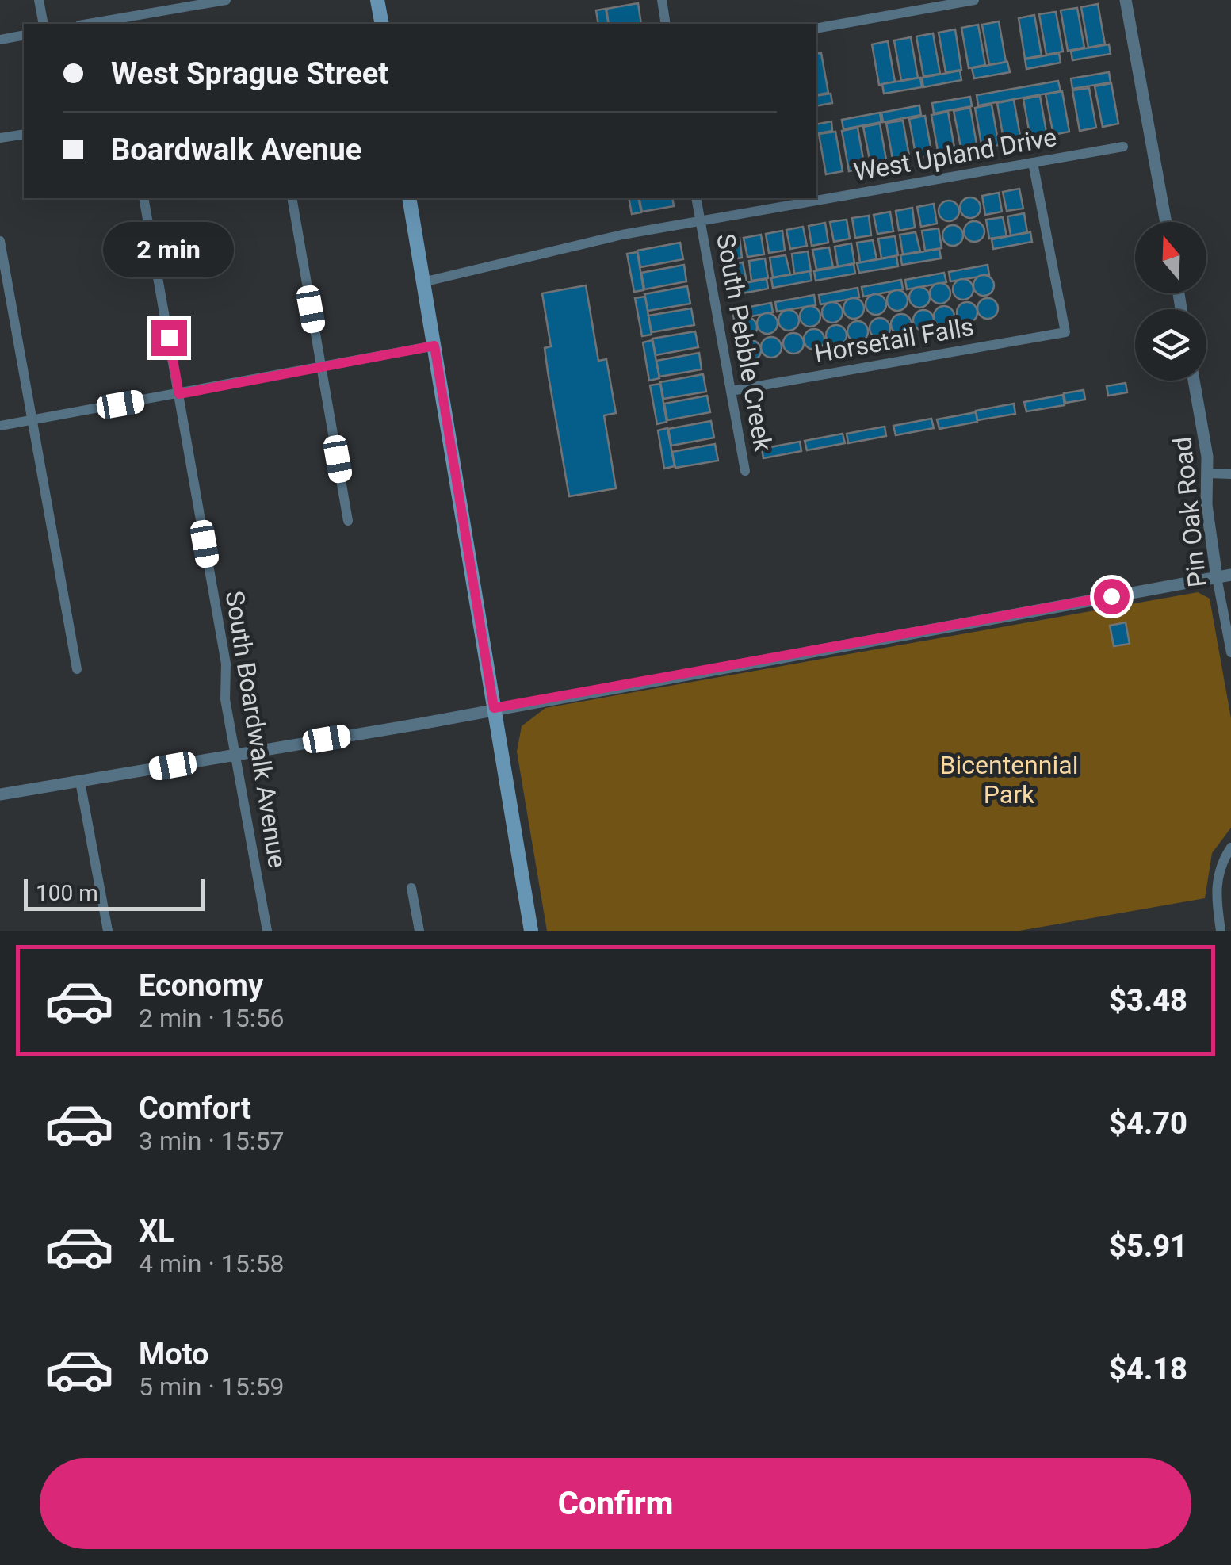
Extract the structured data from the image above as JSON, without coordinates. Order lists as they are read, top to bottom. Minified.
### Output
{"streets":{"street":["West Upland Drive","Horsetail Falls","South Pebble Creek","Pin Oak Road","South Boardwalk Avenue"]},"crossings":[["West Upland Drive","Horsetail Falls"],["West Upland Drive","South Pebble Creek"],["Horsetail Falls","South Pebble Creek"]],"parks":["Bicentennial Park"],"scale_bar":"100 m","north":"top","page":{"banner":["West Sprague Street","Boardwalk Avenue"],"bubble":"2 min","scale":"100 m","list":[{"name":"Economy","note":"2 min · 15:56","value":"$3.48"},{"name":"Comfort","note":"3 min · 15:57","value":"$4.70"},{"name":"XL","note":"4 min · 15:58","value":"$5.91"},{"name":"Moto","note":"5 min · 15:59","value":"$4.18"}],"buttons":"Confirm"}}
